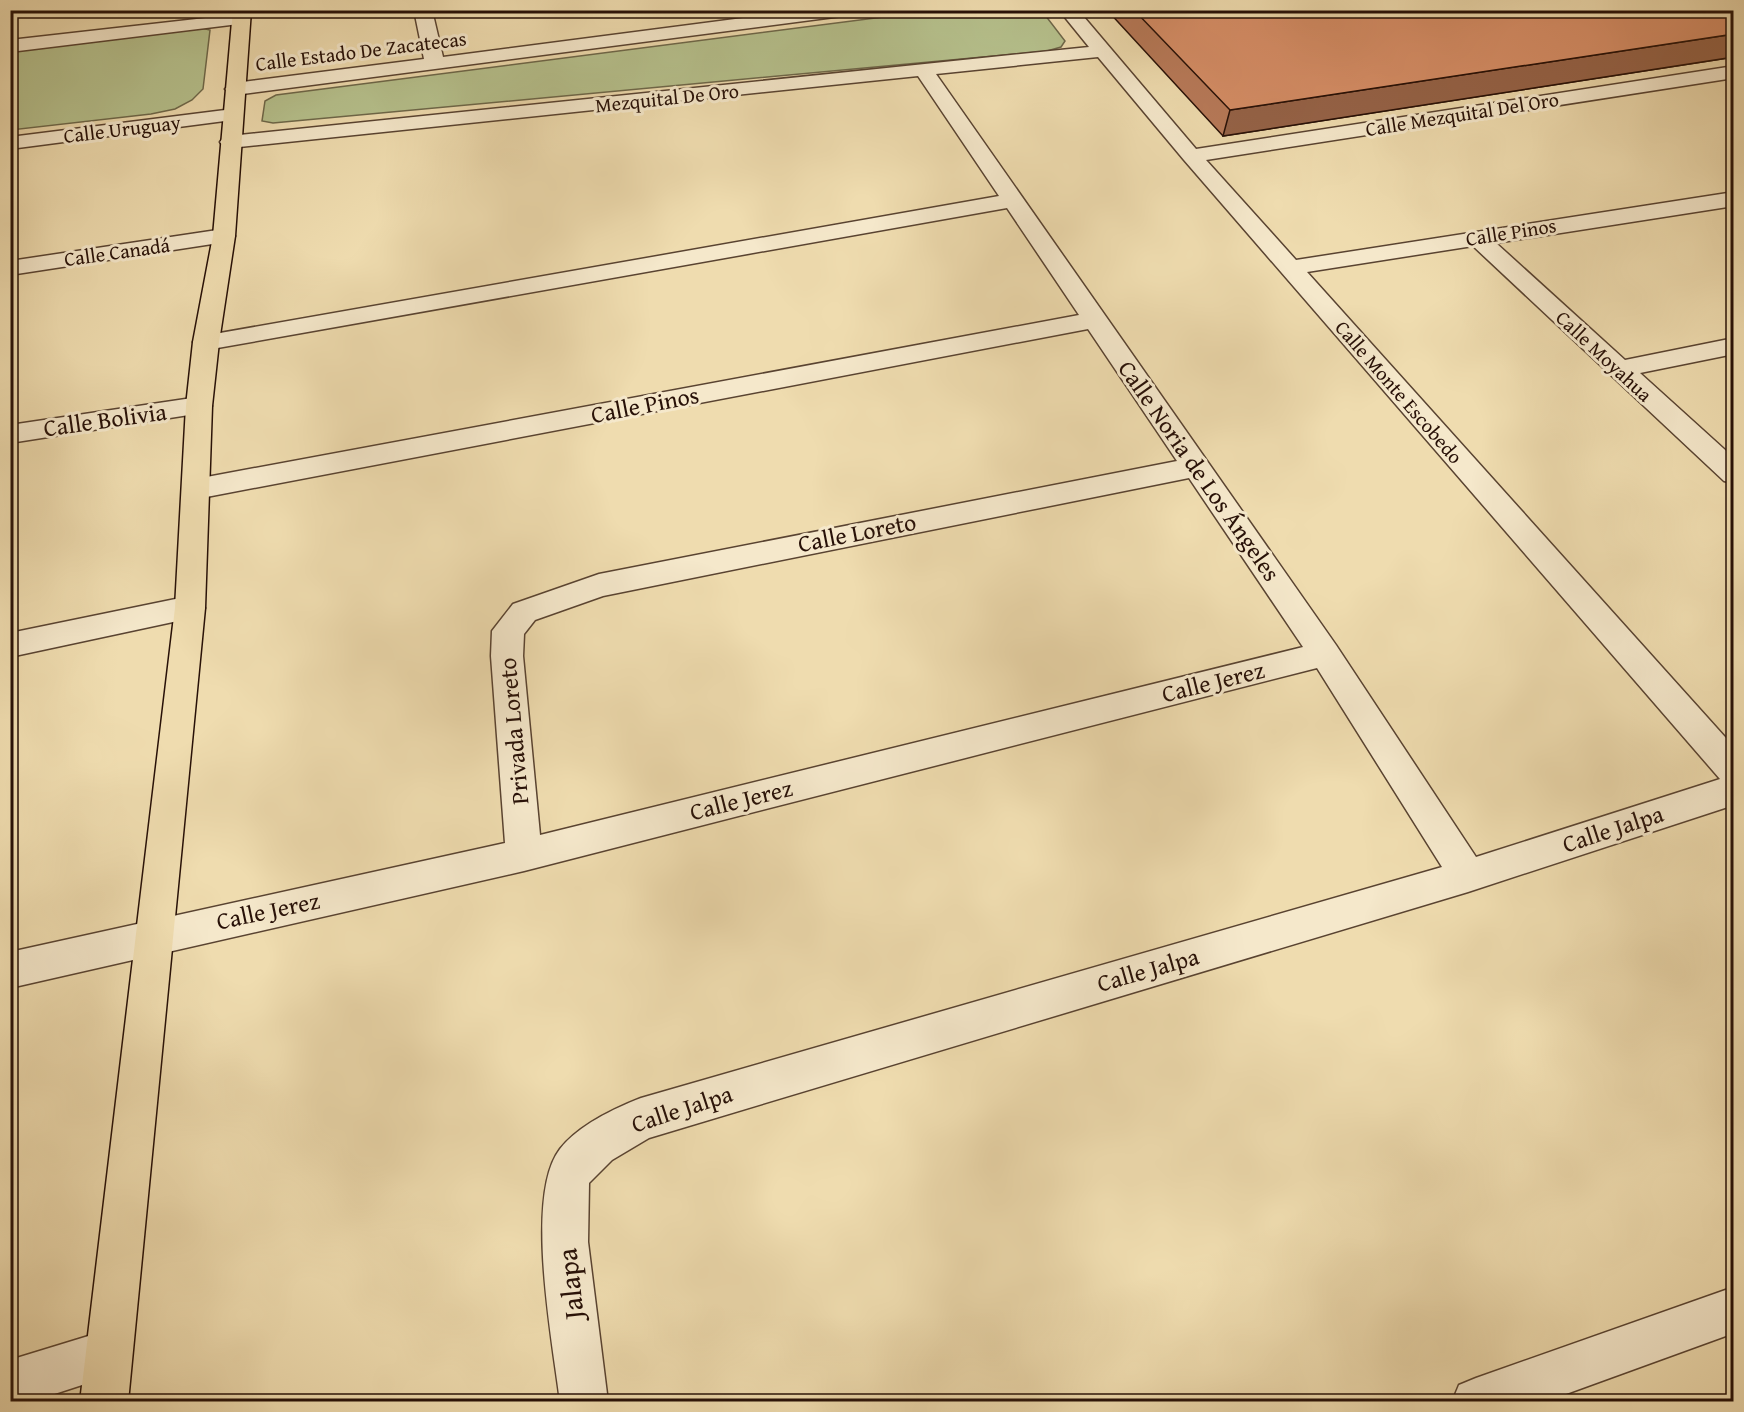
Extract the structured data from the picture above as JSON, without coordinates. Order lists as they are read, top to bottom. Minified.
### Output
{"streets":{"street":["Calle Estado De Zacatecas","Mezquital De Oro","Calle Mezquital Del Oro","Calle Uruguay","Calle Pinos","Calle Canadá","Calle Moyahua","Calle Monte Escobedo","Calle Bolivia","Calle Noria de Los Ángeles","Calle Loreto","Calle Jerez","Privada Loreto","Calle Jalpa","Jalapa"]},"crossings":[["Calle Estado De Zacatecas","Mezquital De Oro"],["Calle Estado De Zacatecas","Calle Uruguay"],["Mezquital De Oro","Calle Uruguay"],["Mezquital De Oro","Calle Monte Escobedo"],["Mezquital De Oro","Calle Noria de Los Ángeles"],["Calle Mezquital Del Oro","Calle Monte Escobedo"],["Calle Pinos","Calle Moyahua"],["Calle Pinos","Calle Monte Escobedo"],["Calle Pinos","Calle Noria de Los Ángeles"],["Calle Noria de Los Ángeles","Calle Loreto"],["Calle Noria de Los Ángeles","Calle Jerez"],["Calle Noria de Los Ángeles","Calle Jalpa"],["Calle Loreto","Privada Loreto"],["Calle Jerez","Privada Loreto"],["Calle Jalpa","Jalapa"]]}
